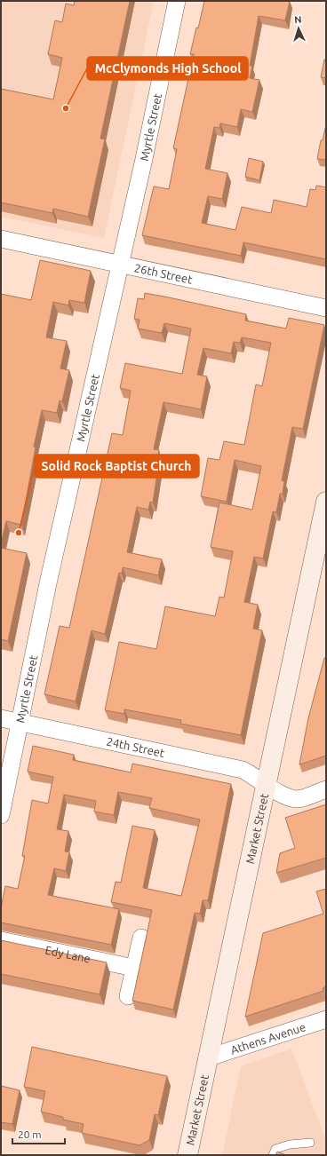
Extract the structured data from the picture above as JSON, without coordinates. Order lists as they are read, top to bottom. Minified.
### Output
{"streets":{"main road":["Market Street"],"street":["Myrtle Street","26th Street","24th Street","Edy Lane","Athens Avenue"]},"crossings":[["Myrtle Street","26th Street"],["Myrtle Street","24th Street"],["24th Street","Market Street"],["Market Street","Athens Avenue"]],"places":["McClymonds High School","Solid Rock Baptist Church"],"scale_bar":"20 m","north":"top"}
